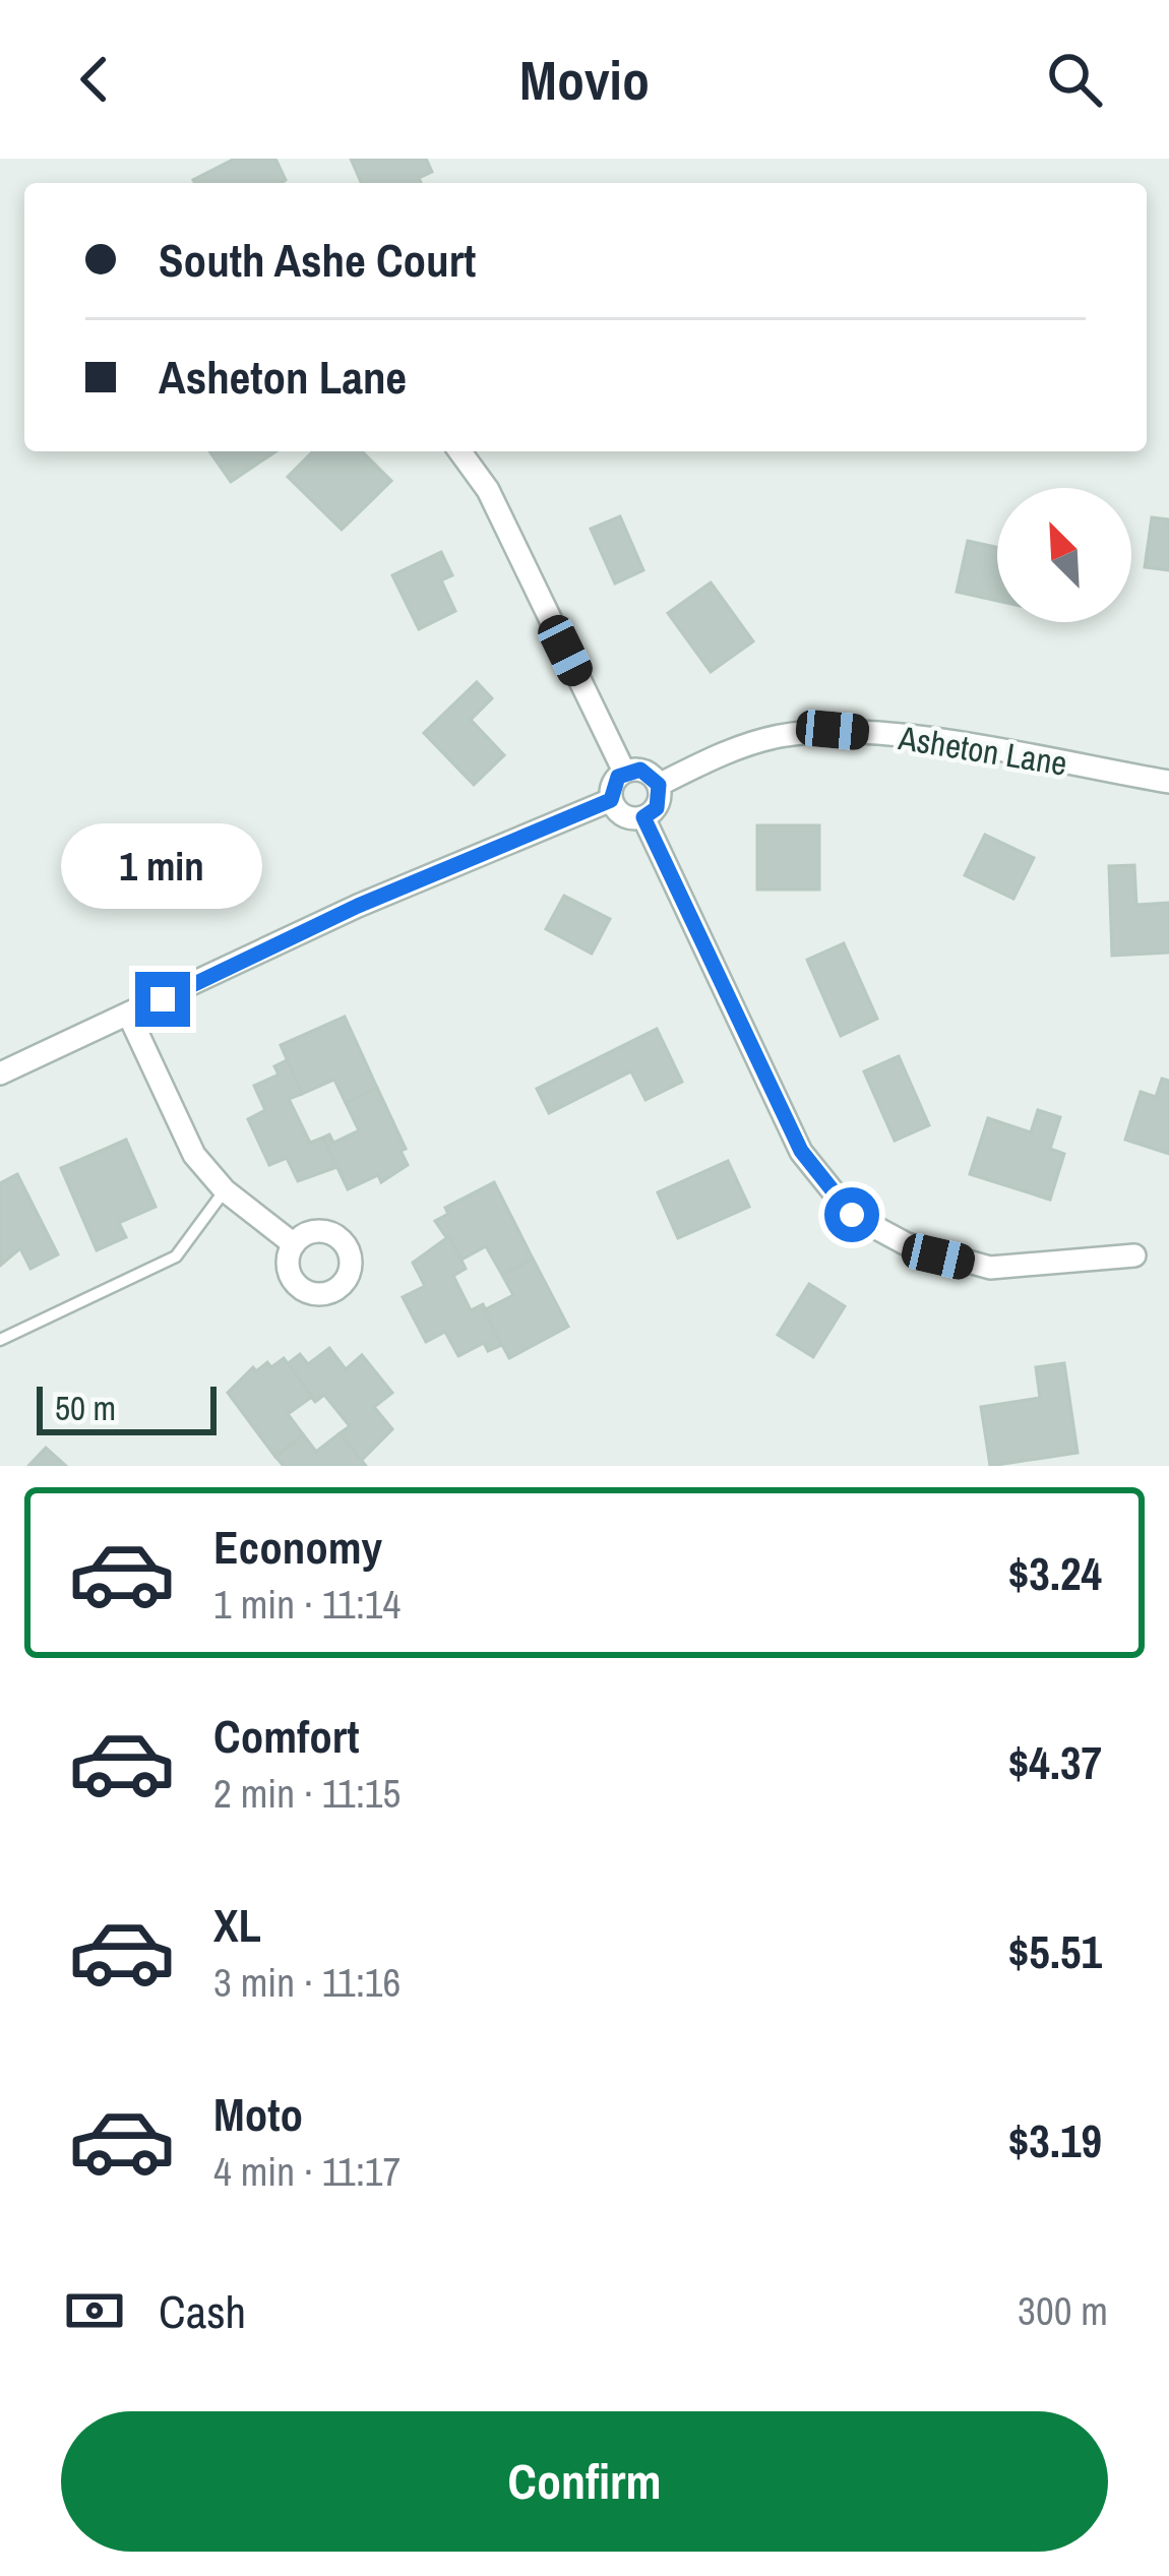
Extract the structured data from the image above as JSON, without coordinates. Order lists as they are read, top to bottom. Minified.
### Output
{"streets":{"street":["Asheton Lane"]},"scale_bar":"50 m","north":"top left","page":{"header":"Movio","banner":["South Ashe Court","Asheton Lane"],"bubble":"1 min","scale":"50 m","list":[{"name":"Economy","note":"1 min · 11:14","value":"$3.24"},{"name":"Comfort","note":"2 min · 11:15","value":"$4.37"},{"name":"XL","note":"3 min · 11:16","value":"$5.51"},{"name":"Moto","note":"4 min · 11:17","value":"$3.19"}],"pay":["Cash","300 m"],"buttons":"Confirm"}}
